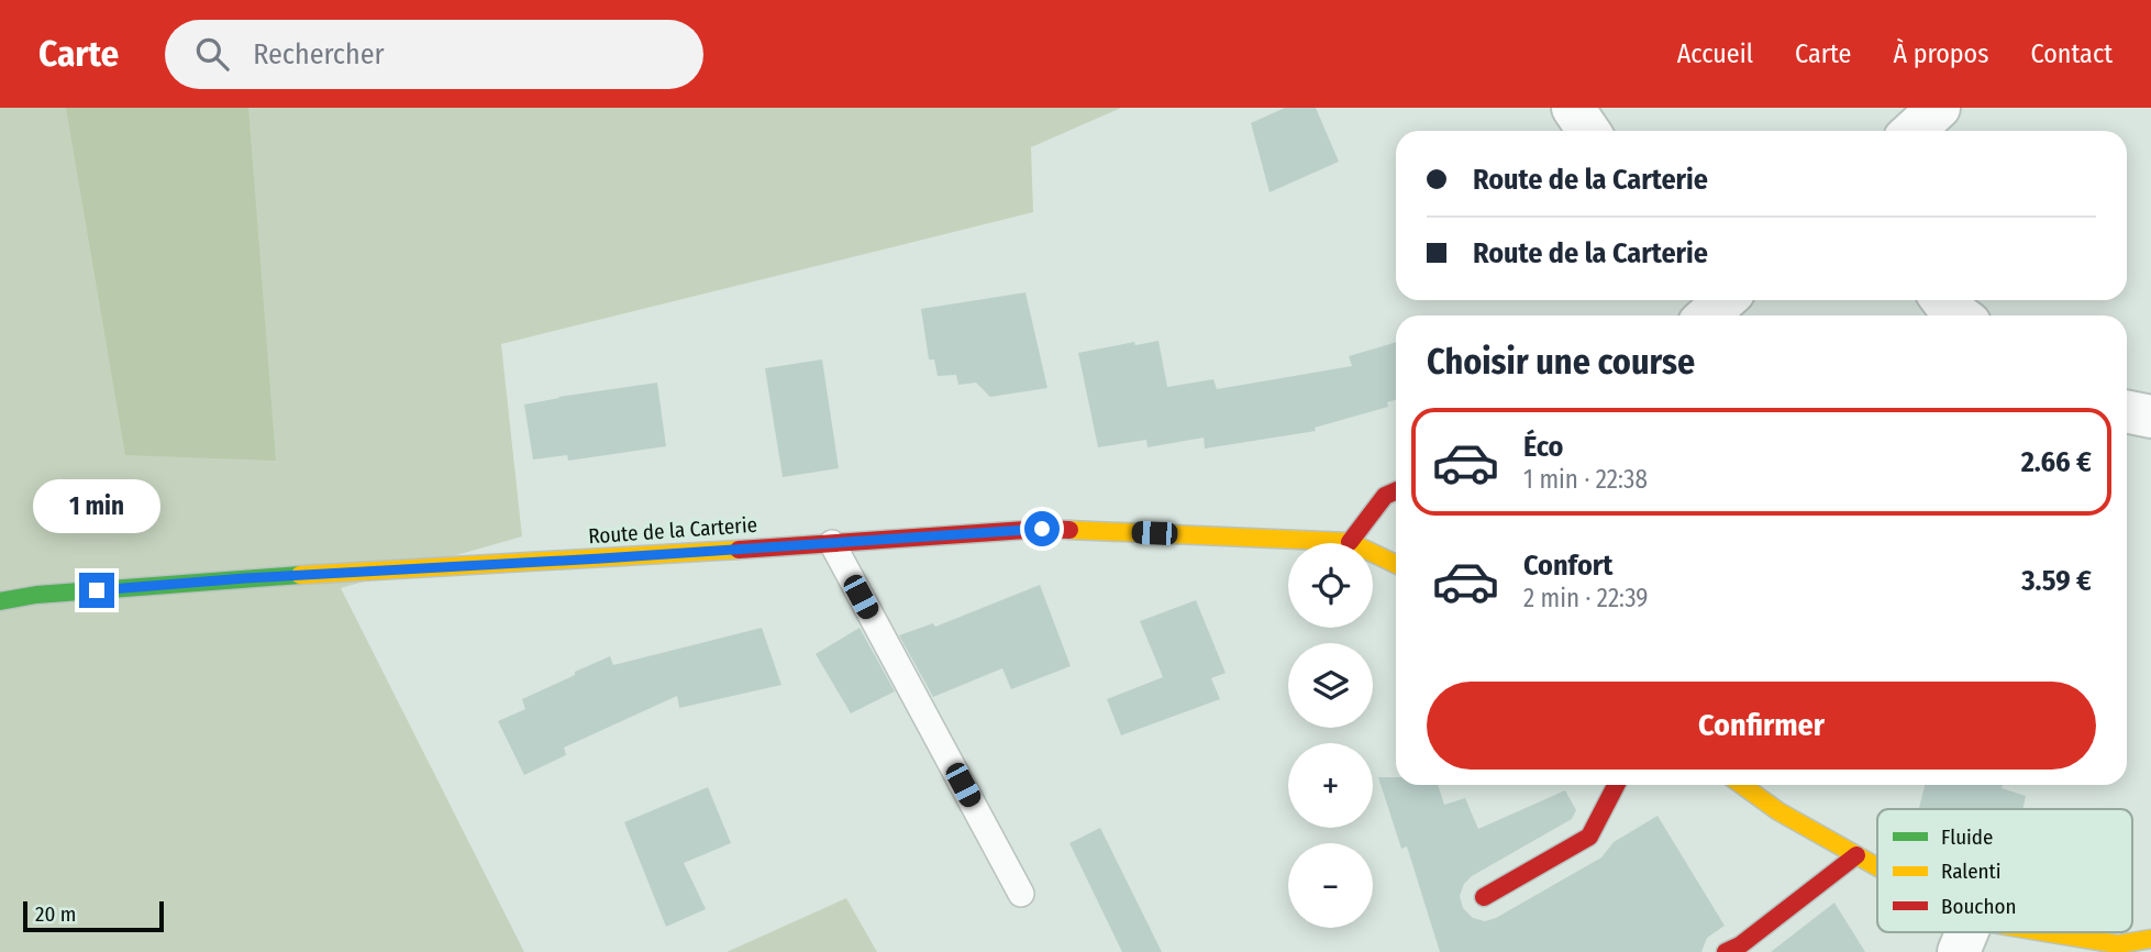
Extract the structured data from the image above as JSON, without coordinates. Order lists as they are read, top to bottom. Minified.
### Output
{"streets":{"street":["Route de la Carterie"]},"legend":["Fluide","Ralenti","Bouchon"],"scale_bar":"20 m","page":{"header":"Carte","search":"Rechercher","nav":["Accueil","Carte","À propos","Contact"],"banner":["Route de la Carterie","Route de la Carterie"],"heading":"Choisir une course","list":[{"name":"Éco","note":"1 min · 22:38","value":"2.66 €"},{"name":"Confort","note":"2 min · 22:39","value":"3.59 €"}],"bubble":"1 min","map_buttons":["+","−"],"buttons":"Confirmer","scale":"20 m"}}
